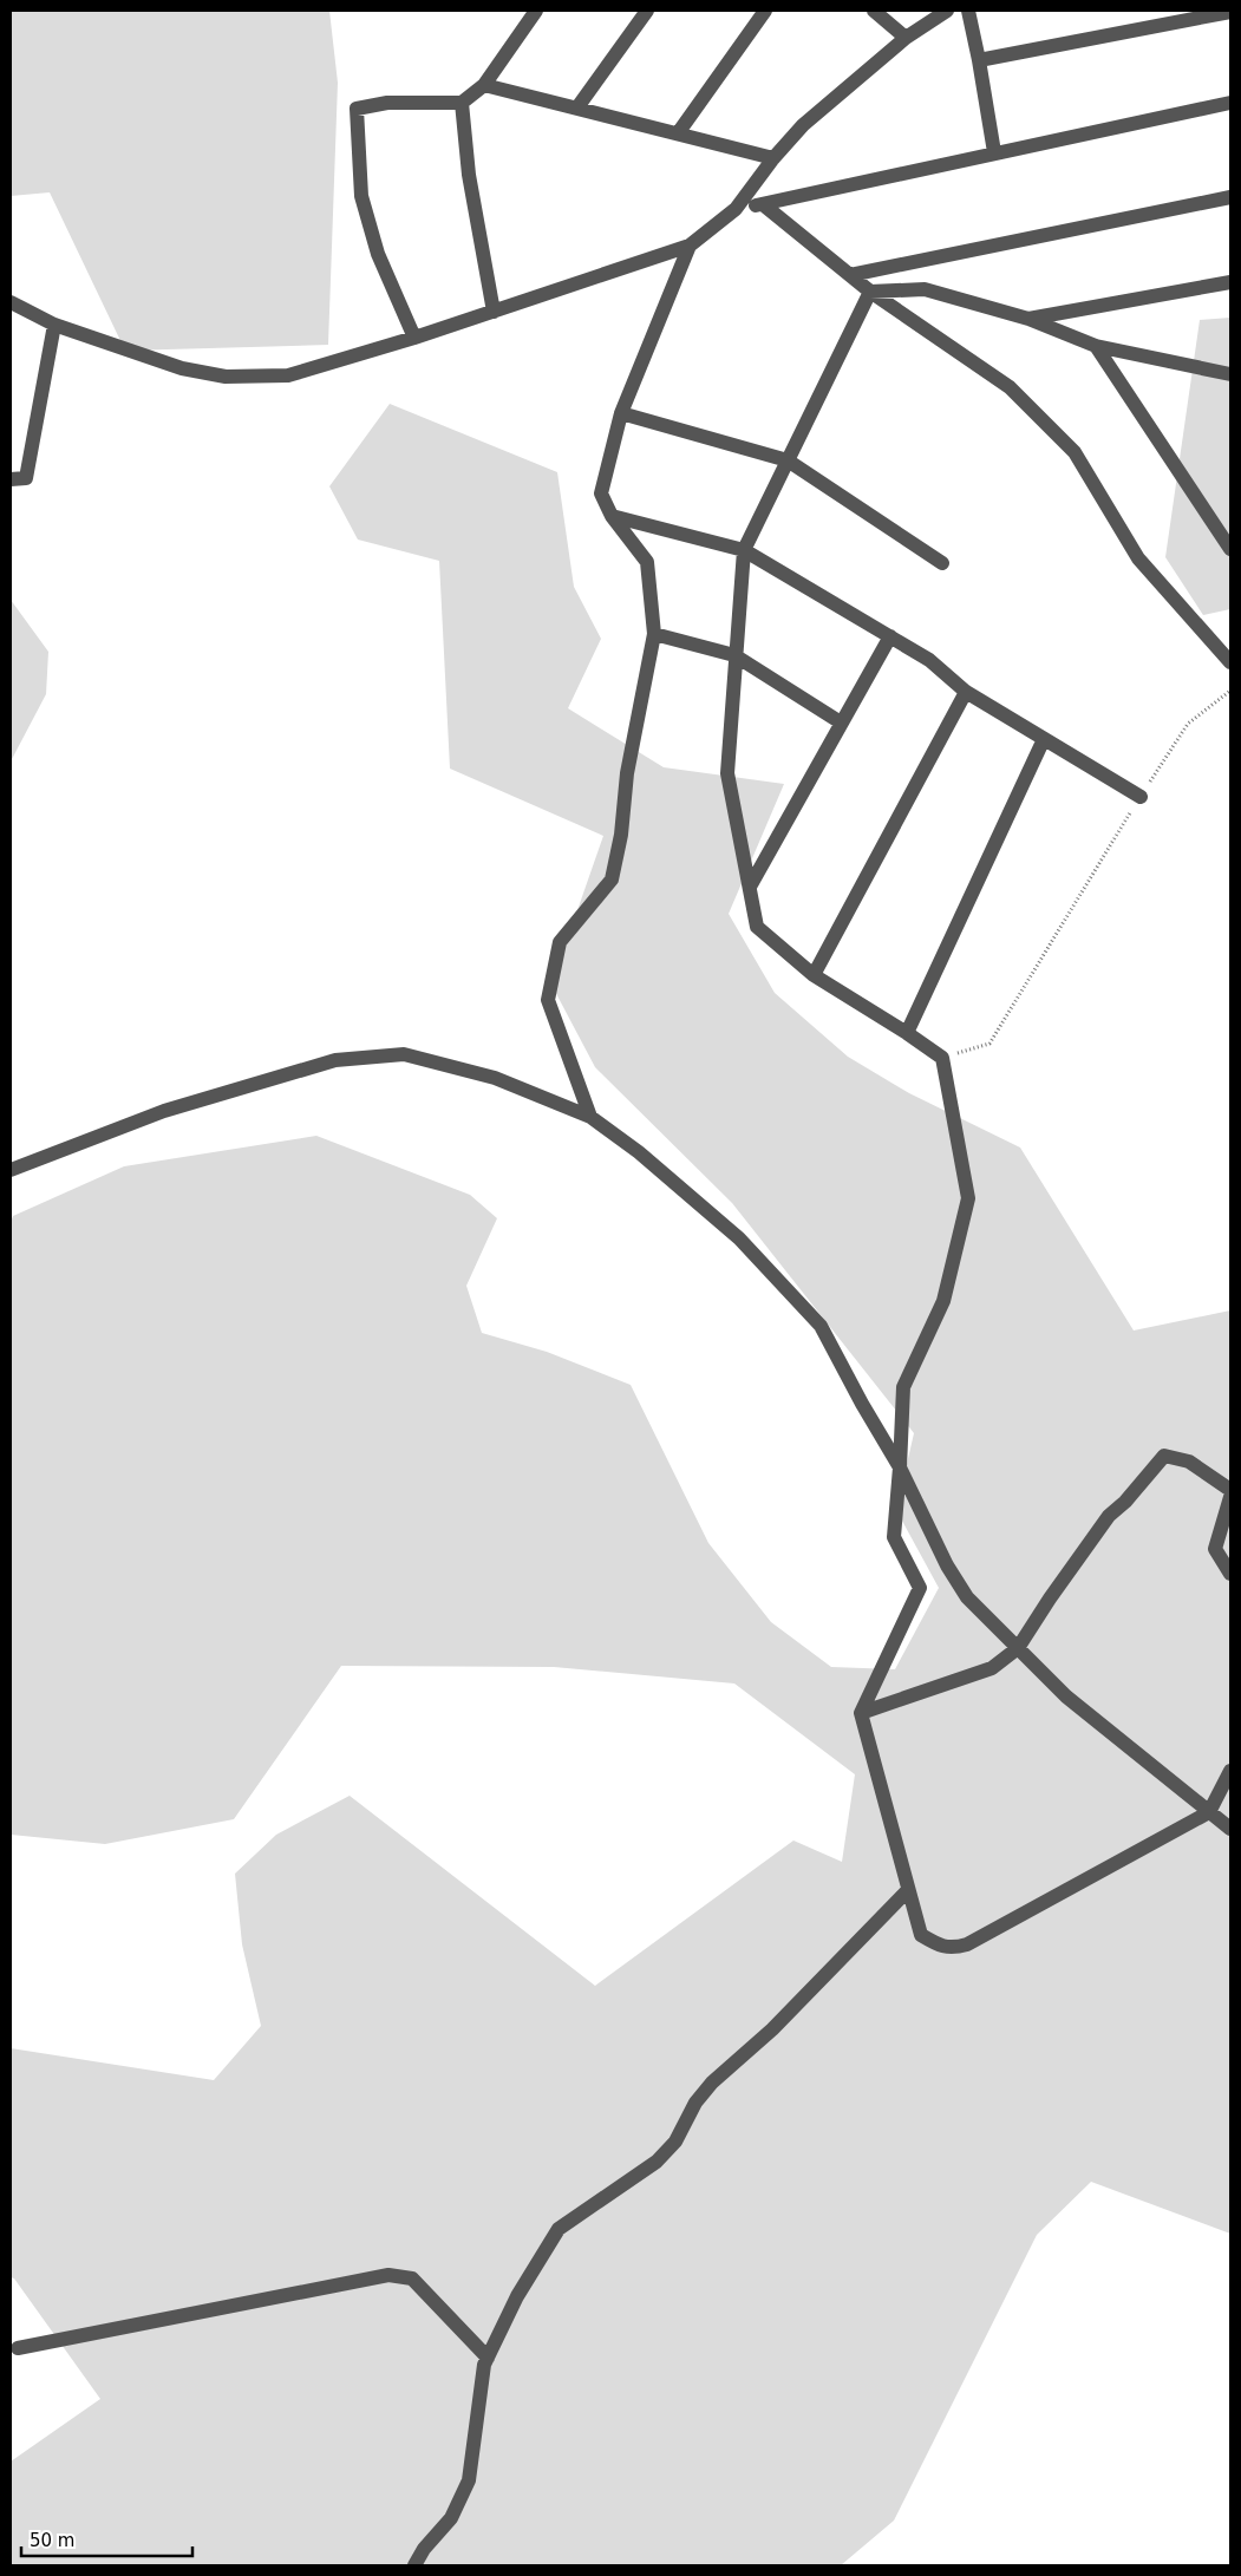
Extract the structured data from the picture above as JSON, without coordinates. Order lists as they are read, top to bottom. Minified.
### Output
{"scale_bar":"50 m"}
